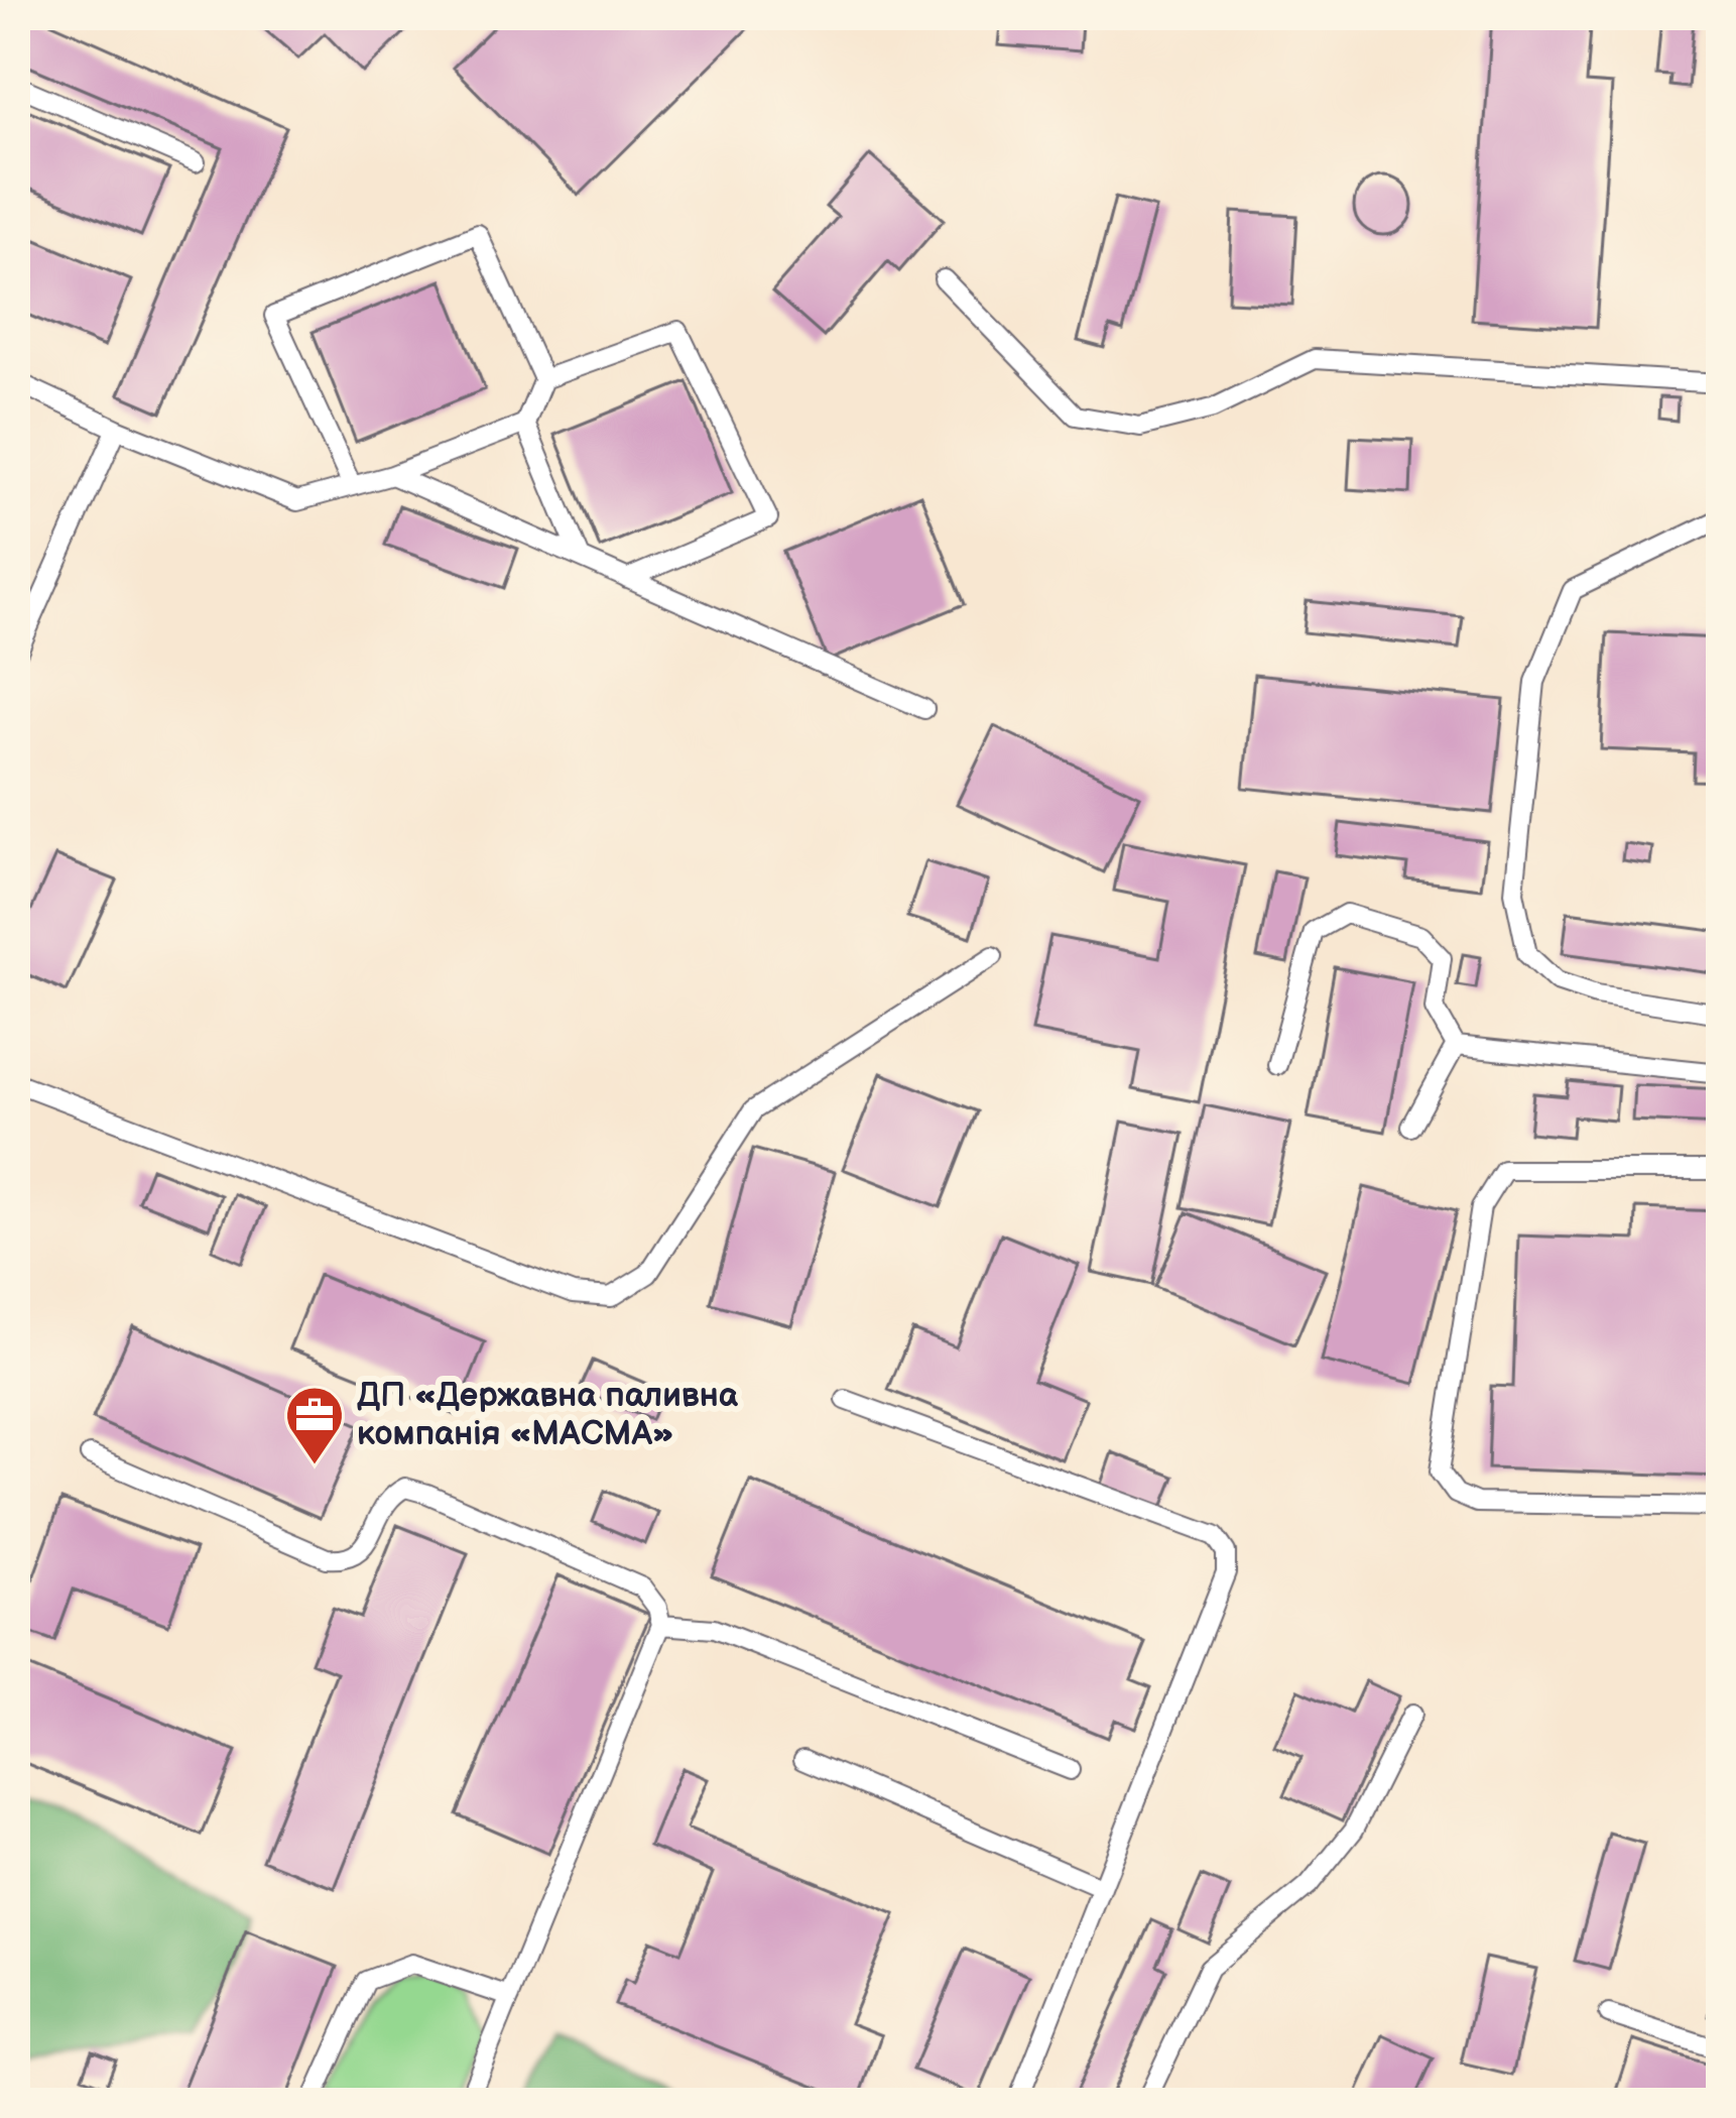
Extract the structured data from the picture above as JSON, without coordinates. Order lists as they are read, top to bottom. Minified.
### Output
{"places":{"office":["ДП «Державна паливна компанія «МАСМА»"]}}
